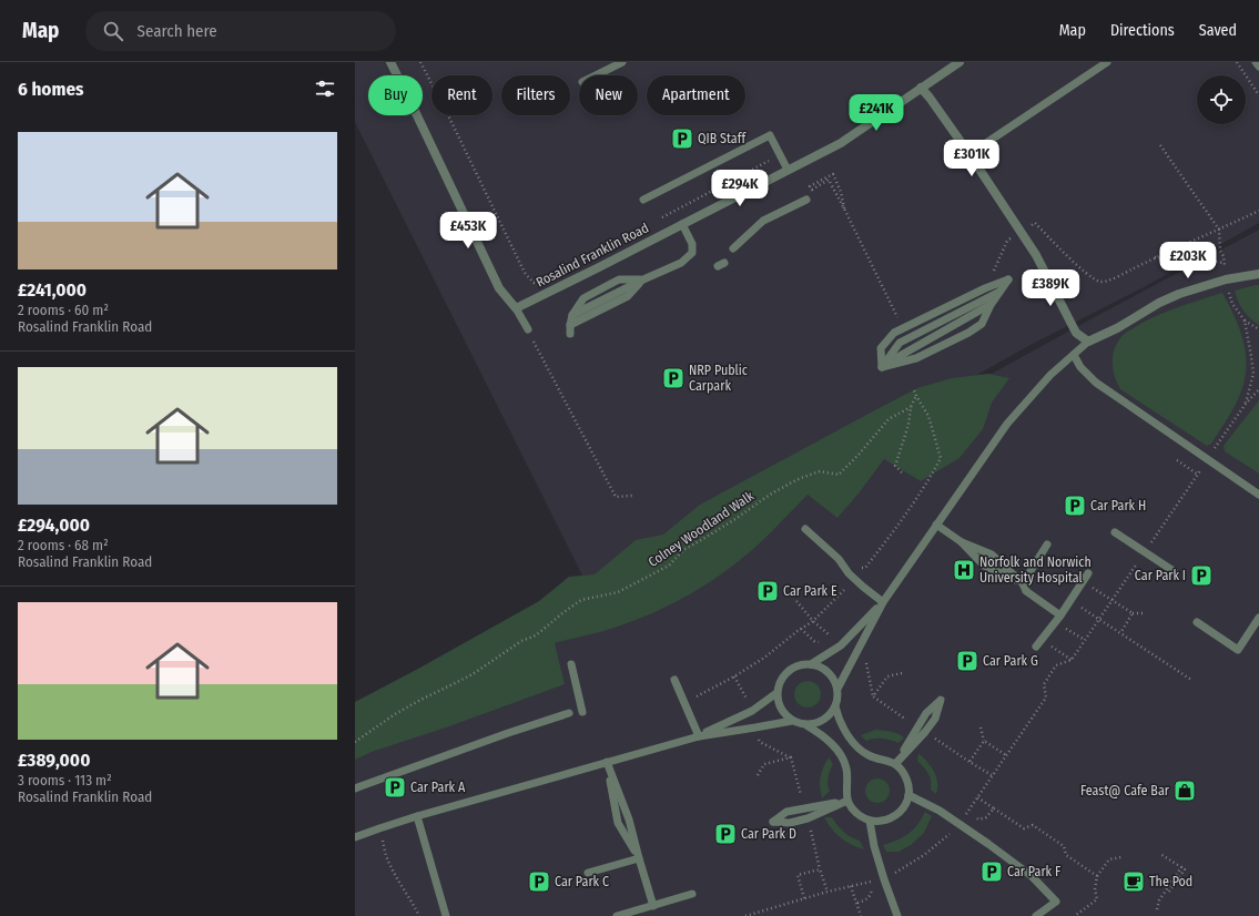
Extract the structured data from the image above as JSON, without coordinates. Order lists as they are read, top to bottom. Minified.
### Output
{"streets":{"street":["Rosalind Franklin Road"],"path":["Colney Woodland Walk"]},"places":{"parking":["QIB Staff","NRP Public Carpark","Car Park H","Car Park I","Car Park E","Car Park G","Car Park A","Car Park D","Car Park F","Car Park C"],"hospital":["Norfolk and Norwich University Hospital"],"shop":["Feast@ Cafe Bar"],"cafe":["The Pod"]},"page":{"header":"Map","search":"Search here","nav":["Map","Directions","Saved"],"heading":"6 homes","chip":["Buy","Rent","Filters","New","Apartment"],"price":["£241K","£301K","£294K","£453K","£203K","£389K"],"list":[{"name":"£241,000","note":"2 rooms · 60 m² · Rosalind Franklin Road"},{"name":"£294,000","note":"2 rooms · 68 m² · Rosalind Franklin Road"},{"name":"£389,000","note":"3 rooms · 113 m² · Rosalind Franklin Road"}]}}
